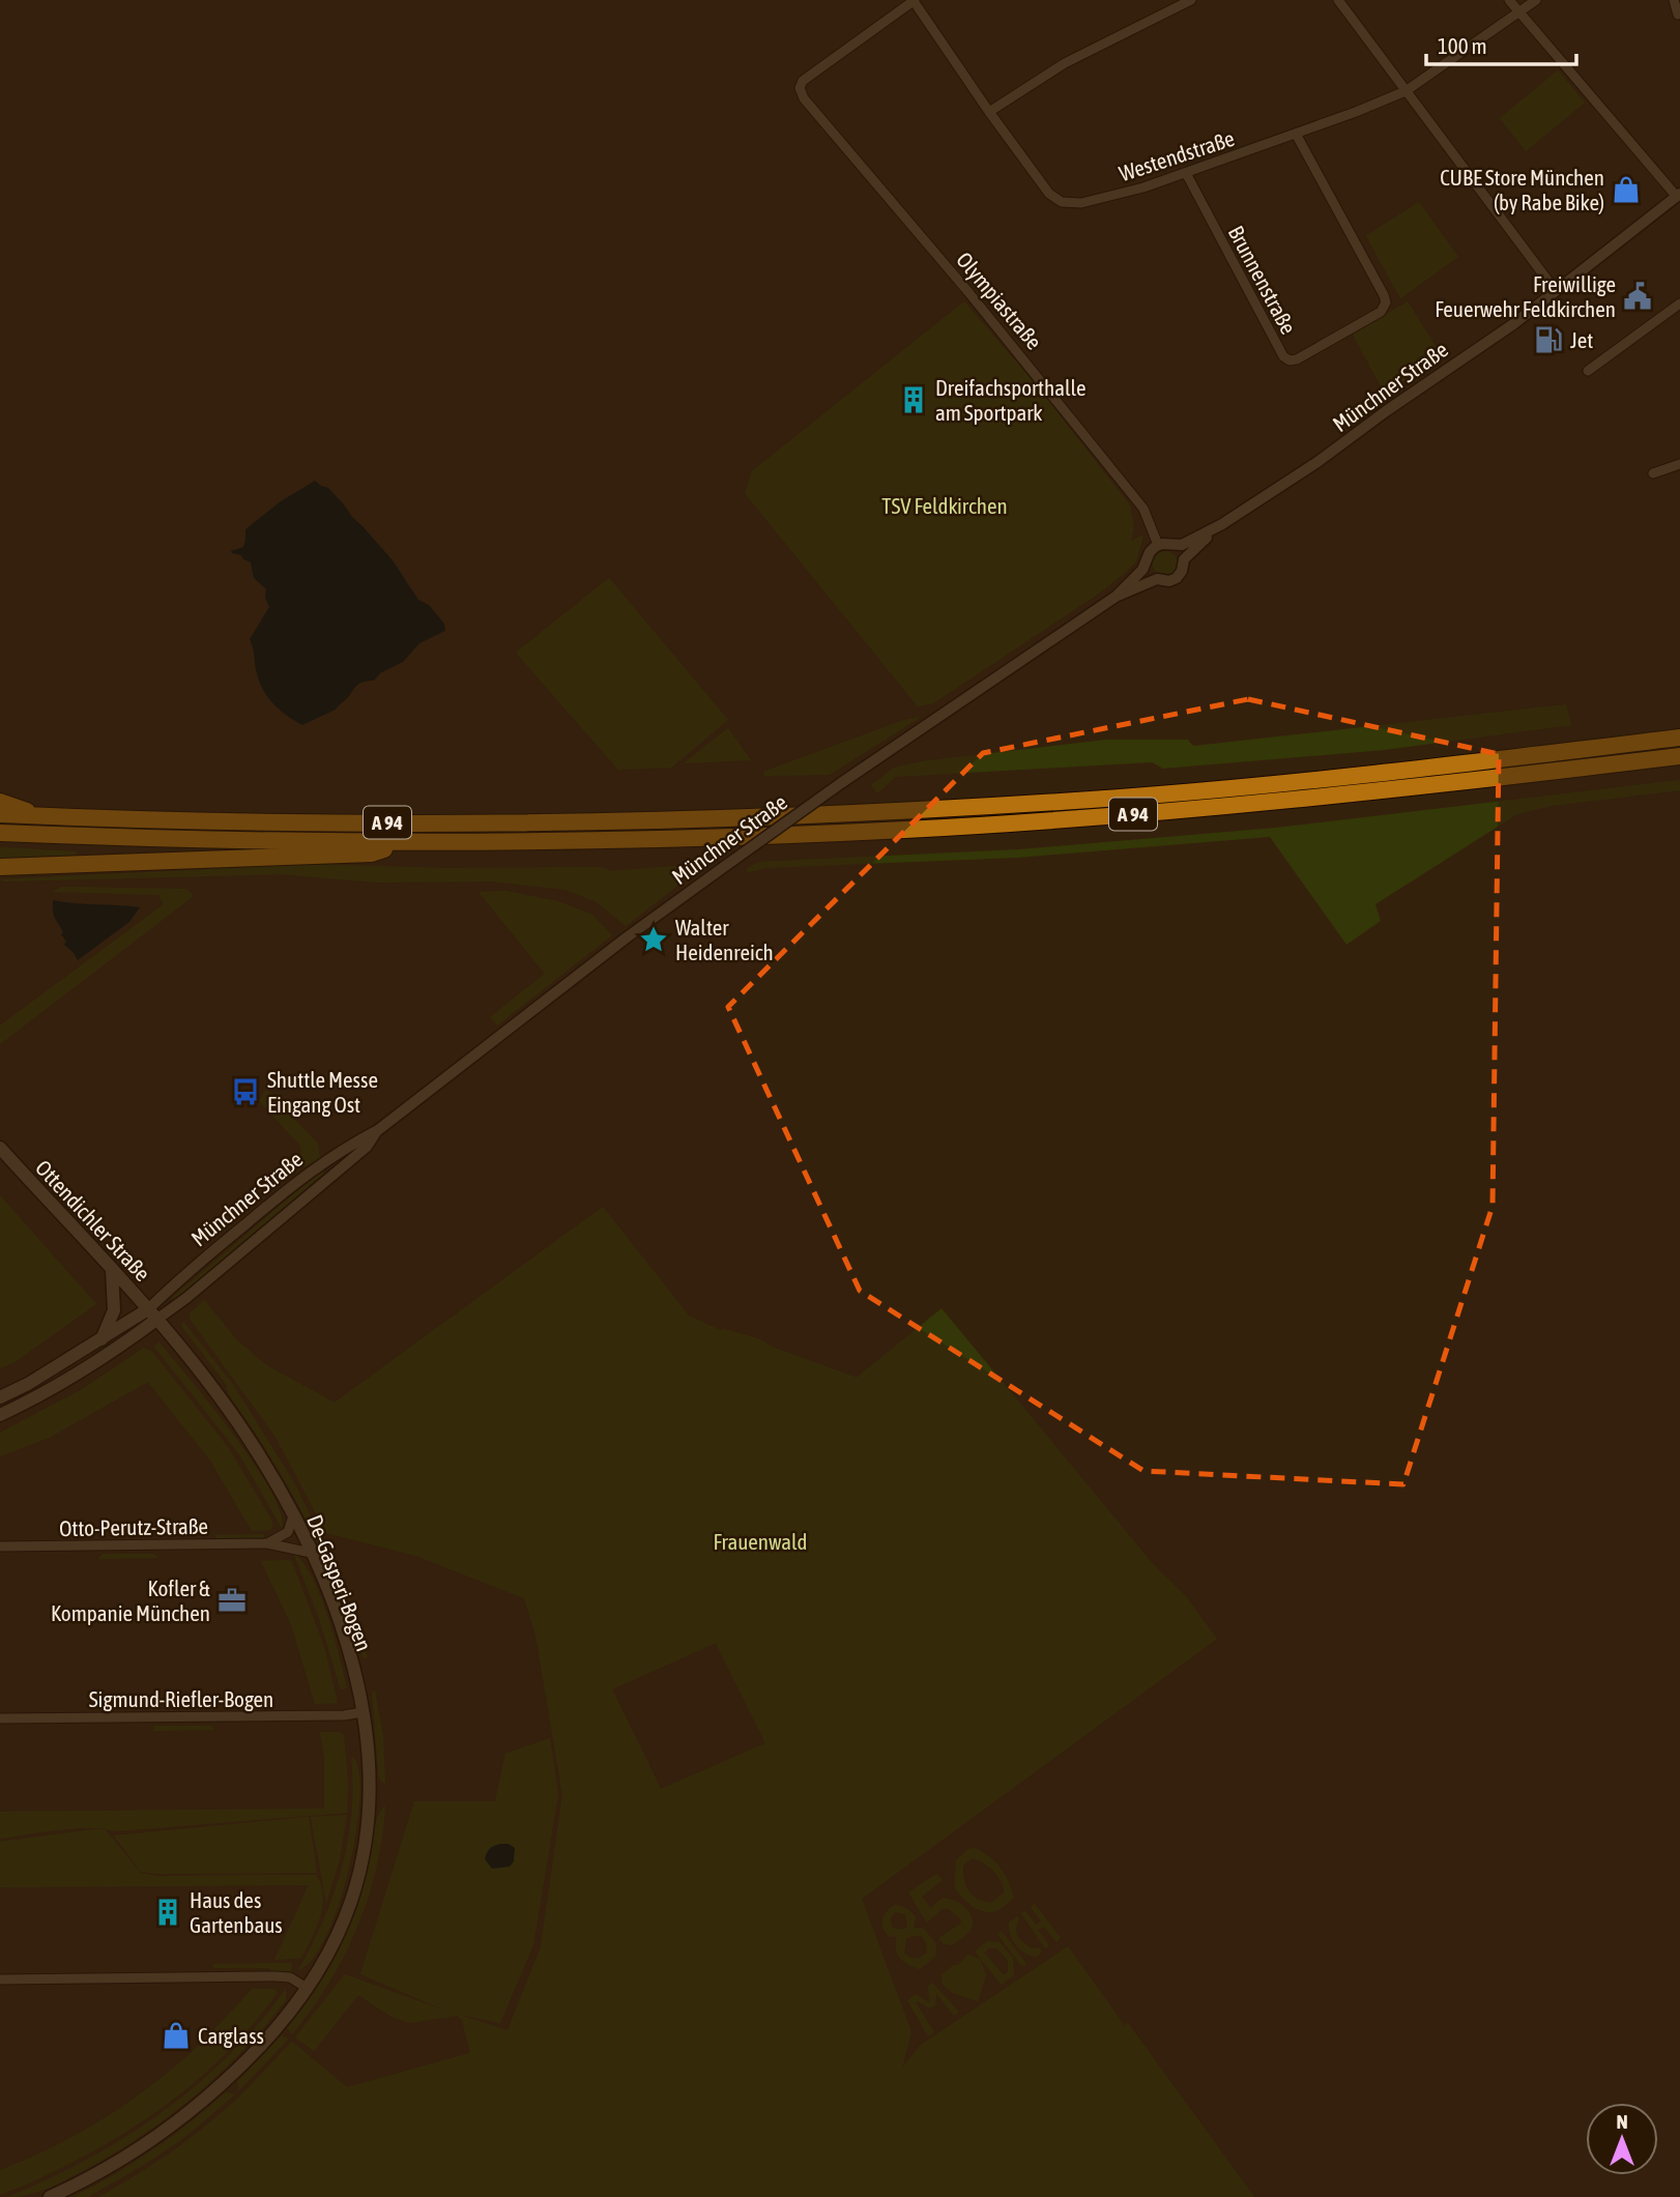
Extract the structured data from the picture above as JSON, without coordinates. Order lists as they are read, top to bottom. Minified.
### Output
{"streets":{"highway":["A 94"],"main road":["Ottendichler Straße","De-Gasperi-Bogen"],"street":["Westendstraße","Brunnenstraße","Olympiastraße","Münchner Straße","Otto-Perutz-Straße","Sigmund-Riefler-Bogen"]},"crossings":[["Westendstraße","Brunnenstraße"],["Westendstraße","Olympiastraße"],["Olympiastraße","Münchner Straße"],["Münchner Straße","Ottendichler Straße"],["Münchner Straße","De-Gasperi-Bogen"],["Ottendichler Straße","De-Gasperi-Bogen"],["Otto-Perutz-Straße","De-Gasperi-Bogen"],["De-Gasperi-Bogen","Sigmund-Riefler-Bogen"]],"parks":["TSV Feldkirchen","Frauenwald"],"places":{"shop":["CUBE Store München (by Rabe Bike)","Carglass"],"public building":["Freiwillige Feuerwehr Feldkirchen"],"fuel station":["Jet"],"building":["Dreifachsporthalle am Sportpark","Haus des Gartenbaus"],"place":["Walter Heidenreich"],"bus stop":["Shuttle Messe Eingang Ost"],"office":["Kofler & Kompanie München"]},"scale_bar":"100 m","north":"top"}
